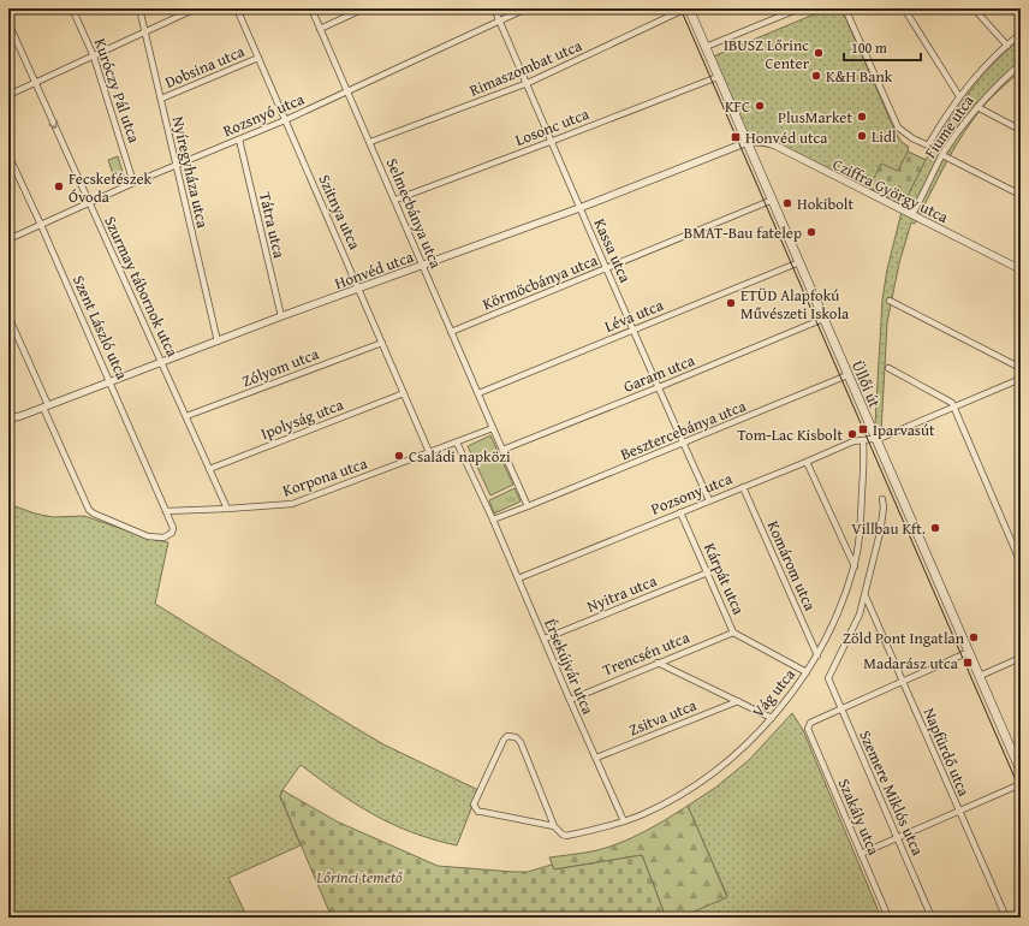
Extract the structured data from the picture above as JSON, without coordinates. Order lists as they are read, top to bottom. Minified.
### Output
{"streets":{"main road":["Üllői út"],"street":["Dobsina utca","Rimaszombat utca","Kuróczy Pál utca","Rozsnyó utca","Losonc utca","Fiume utca","Nyíregyháza utca","Cziffra György utca","Szitnya utca","Selmecbánya utca","Tátra utca","Kassa utca","Honvéd utca","Körmöcbánya utca","Szurmay tábornok utca","Léva utca","Szent László utca","Zólyom utca","Garam utca","Ipolyság utca","Besztercebánya utca","Korpona utca","Pozsony utca","Komárom utca","Kárpát utca","Nyitra utca","Trencsén utca","Érsekújvár utca","Vág utca","Zsitva utca","Napfürdő utca","Szemere Miklós utca","Szakály utca"]},"crossings":[["Dobsina utca","Nyíregyháza utca"],["Dobsina utca","Szitnya utca"],["Rimaszombat utca","Selmecbánya utca"],["Rimaszombat utca","Kassa utca"],["Rimaszombat utca","Üllői út"],["Kuróczy Pál utca","Rozsnyó utca"],["Rozsnyó utca","Nyíregyháza utca"],["Rozsnyó utca","Szitnya utca"],["Rozsnyó utca","Selmecbánya utca"],["Rozsnyó utca","Tátra utca"],["Rozsnyó utca","Kassa utca"],["Rozsnyó utca","Szurmay tábornok utca"],["Rozsnyó utca","Szent László utca"],["Losonc utca","Selmecbánya utca"],["Losonc utca","Kassa utca"],["Losonc utca","Üllői út"],["Fiume utca","Cziffra György utca"],["Nyíregyháza utca","Honvéd utca"],["Cziffra György utca","Honvéd utca"],["Cziffra György utca","Üllői út"],["Szitnya utca","Honvéd utca"],["Szitnya utca","Zólyom utca"],["Szitnya utca","Ipolyság utca"],["Szitnya utca","Korpona utca"],["Selmecbánya utca","Honvéd utca"],["Selmecbánya utca","Körmöcbánya utca"],["Selmecbánya utca","Léva utca"],["Selmecbánya utca","Garam utca"],["Selmecbánya utca","Besztercebánya utca"],["Selmecbánya utca","Korpona utca"],["Tátra utca","Honvéd utca"],["Kassa utca","Honvéd utca"],["Kassa utca","Körmöcbánya utca"],["Kassa utca","Léva utca"],["Kassa utca","Garam utca"],["Kassa utca","Besztercebánya utca"],["Kassa utca","Pozsony utca"],["Honvéd utca","Szurmay tábornok utca"],["Honvéd utca","Szent László utca"],["Honvéd utca","Üllői út"],["Körmöcbánya utca","Üllői út"],["Szurmay tábornok utca","Zólyom utca"],["Szurmay tábornok utca","Ipolyság utca"],["Szurmay tábornok utca","Korpona utca"],["Léva utca","Üllői út"],["Szent László utca","Korpona utca"],["Garam utca","Üllői út"],["Üllői út","Besztercebánya utca"],["Üllői út","Pozsony utca"],["Besztercebánya utca","Érsekújvár utca"],["Korpona utca","Érsekújvár utca"],["Pozsony utca","Komárom utca"],["Pozsony utca","Kárpát utca"],["Pozsony utca","Érsekújvár utca"],["Pozsony utca","Vág utca"],["Komárom utca","Vág utca"],["Kárpát utca","Nyitra utca"],["Kárpát utca","Trencsén utca"],["Kárpát utca","Vág utca"],["Nyitra utca","Érsekújvár utca"],["Trencsén utca","Érsekújvár utca"],["Érsekújvár utca","Vág utca"],["Érsekújvár utca","Zsitva utca"],["Napfürdő utca","Szemere Miklós utca"],["Szemere Miklós utca","Szakály utca"]],"parks":["Lőrinci temető"],"places":{"other":["IBUSZ Lőrinc Center","K&H Bank","KFC","PlusMarket","Lidl","Fecskefészek Óvoda","Hokibolt","BMAT-Bau fatelep","ETÜD Alapfokú Művészeti Iskola","Tom-Lac Kisbolt","Családi napközi","Villbau Kft.","Zöld Pont Ingatlan"],"transit":["Honvéd utca","Iparvasút","Madarász utca"]},"scale_bar":"100 m"}
